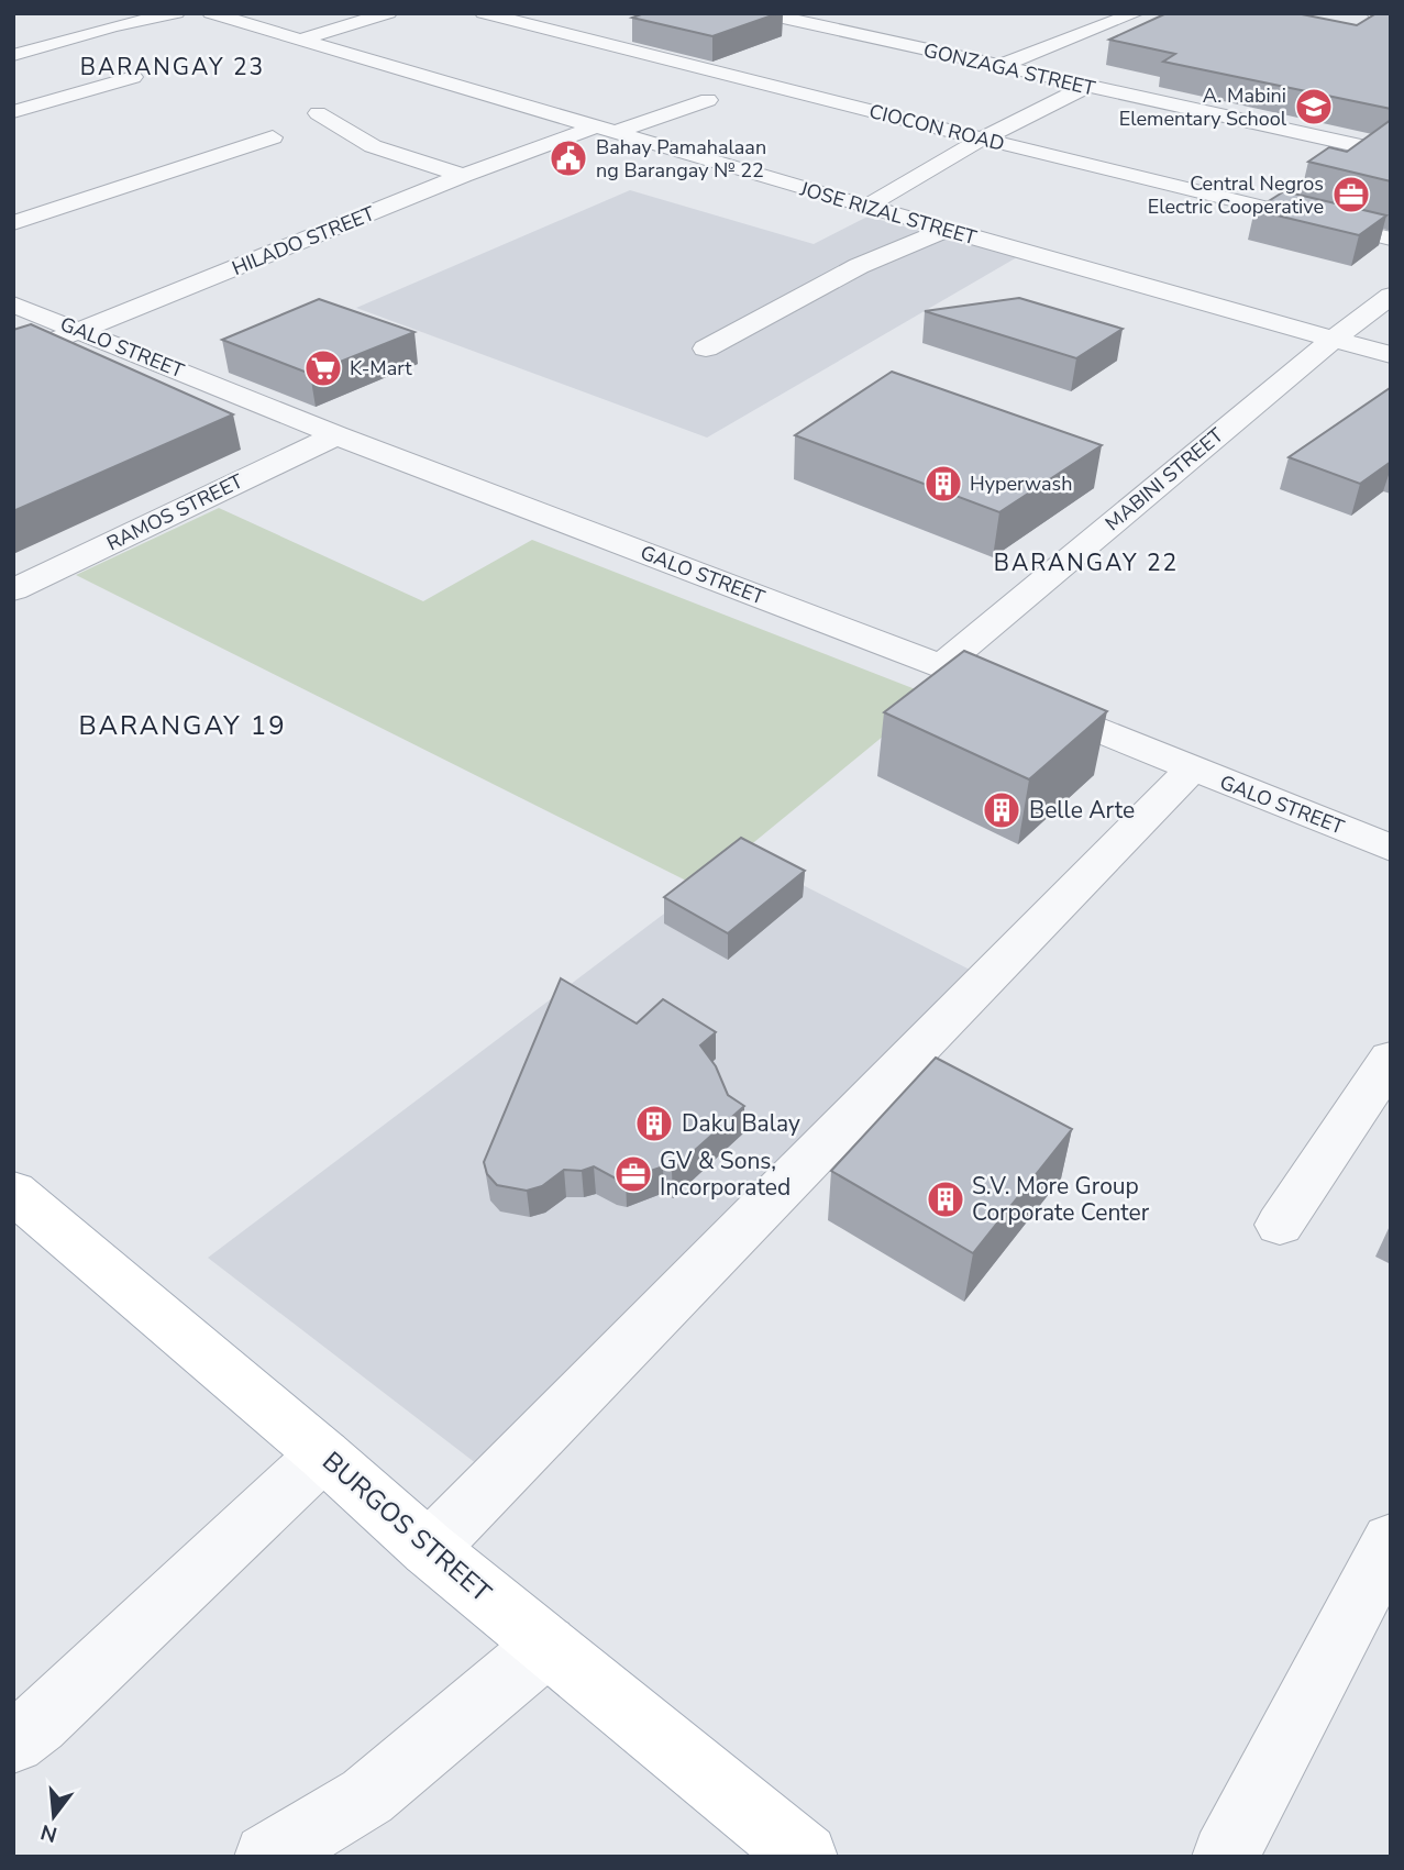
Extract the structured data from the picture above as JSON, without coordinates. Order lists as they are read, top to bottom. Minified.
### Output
{"streets":{"main road":["BURGOS STREET"],"street":["GONZAGA STREET","CIOCON ROAD","JOSE RIZAL STREET","HILADO STREET","GALO STREET","MABINI STREET","RAMOS STREET"]},"crossings":[["JOSE RIZAL STREET","HILADO STREET"],["JOSE RIZAL STREET","MABINI STREET"],["HILADO STREET","GALO STREET"],["GALO STREET","MABINI STREET"],["GALO STREET","RAMOS STREET"]],"districts":["BARANGAY 23","BARANGAY 22","BARANGAY 19"],"places":{"school or university":["A. Mabini Elementary School"],"public building":["Bahay Pamahalaan ng Barangay № 22"],"office":["Central Negros Electric Cooperative","GV & Sons, Incorporated"],"supermarket":["K-Mart"],"building":["Hyperwash","Belle Arte","Daku Balay","S.V. More Group Corporate Center"]},"north":"bottom"}
